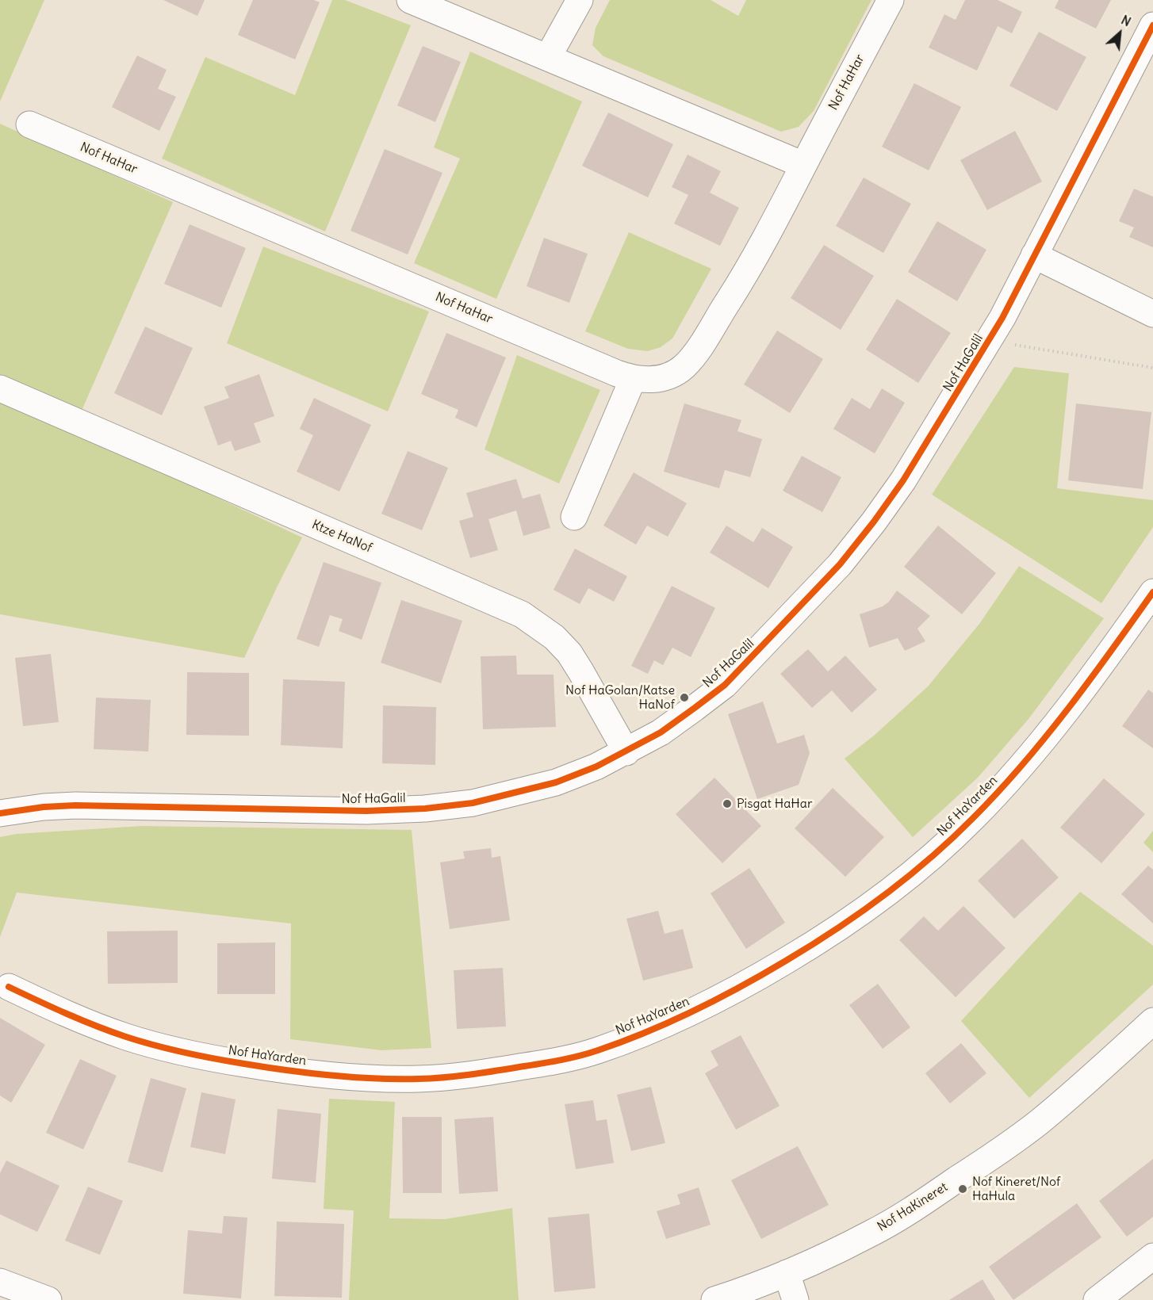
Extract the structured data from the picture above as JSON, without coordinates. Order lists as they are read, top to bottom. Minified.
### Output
{"streets":{"street":["Nof HaHar","Nof HaGalil","Ktze HaNof","Nof HaYarden","Nof HaKineret"]},"crossings":[["Nof HaGalil","Ktze HaNof"]],"places":["Nof HaGolan/Katse HaNof","Pisgat HaHar","Nof Kineret/Nof HaHula"],"north":"top right"}
